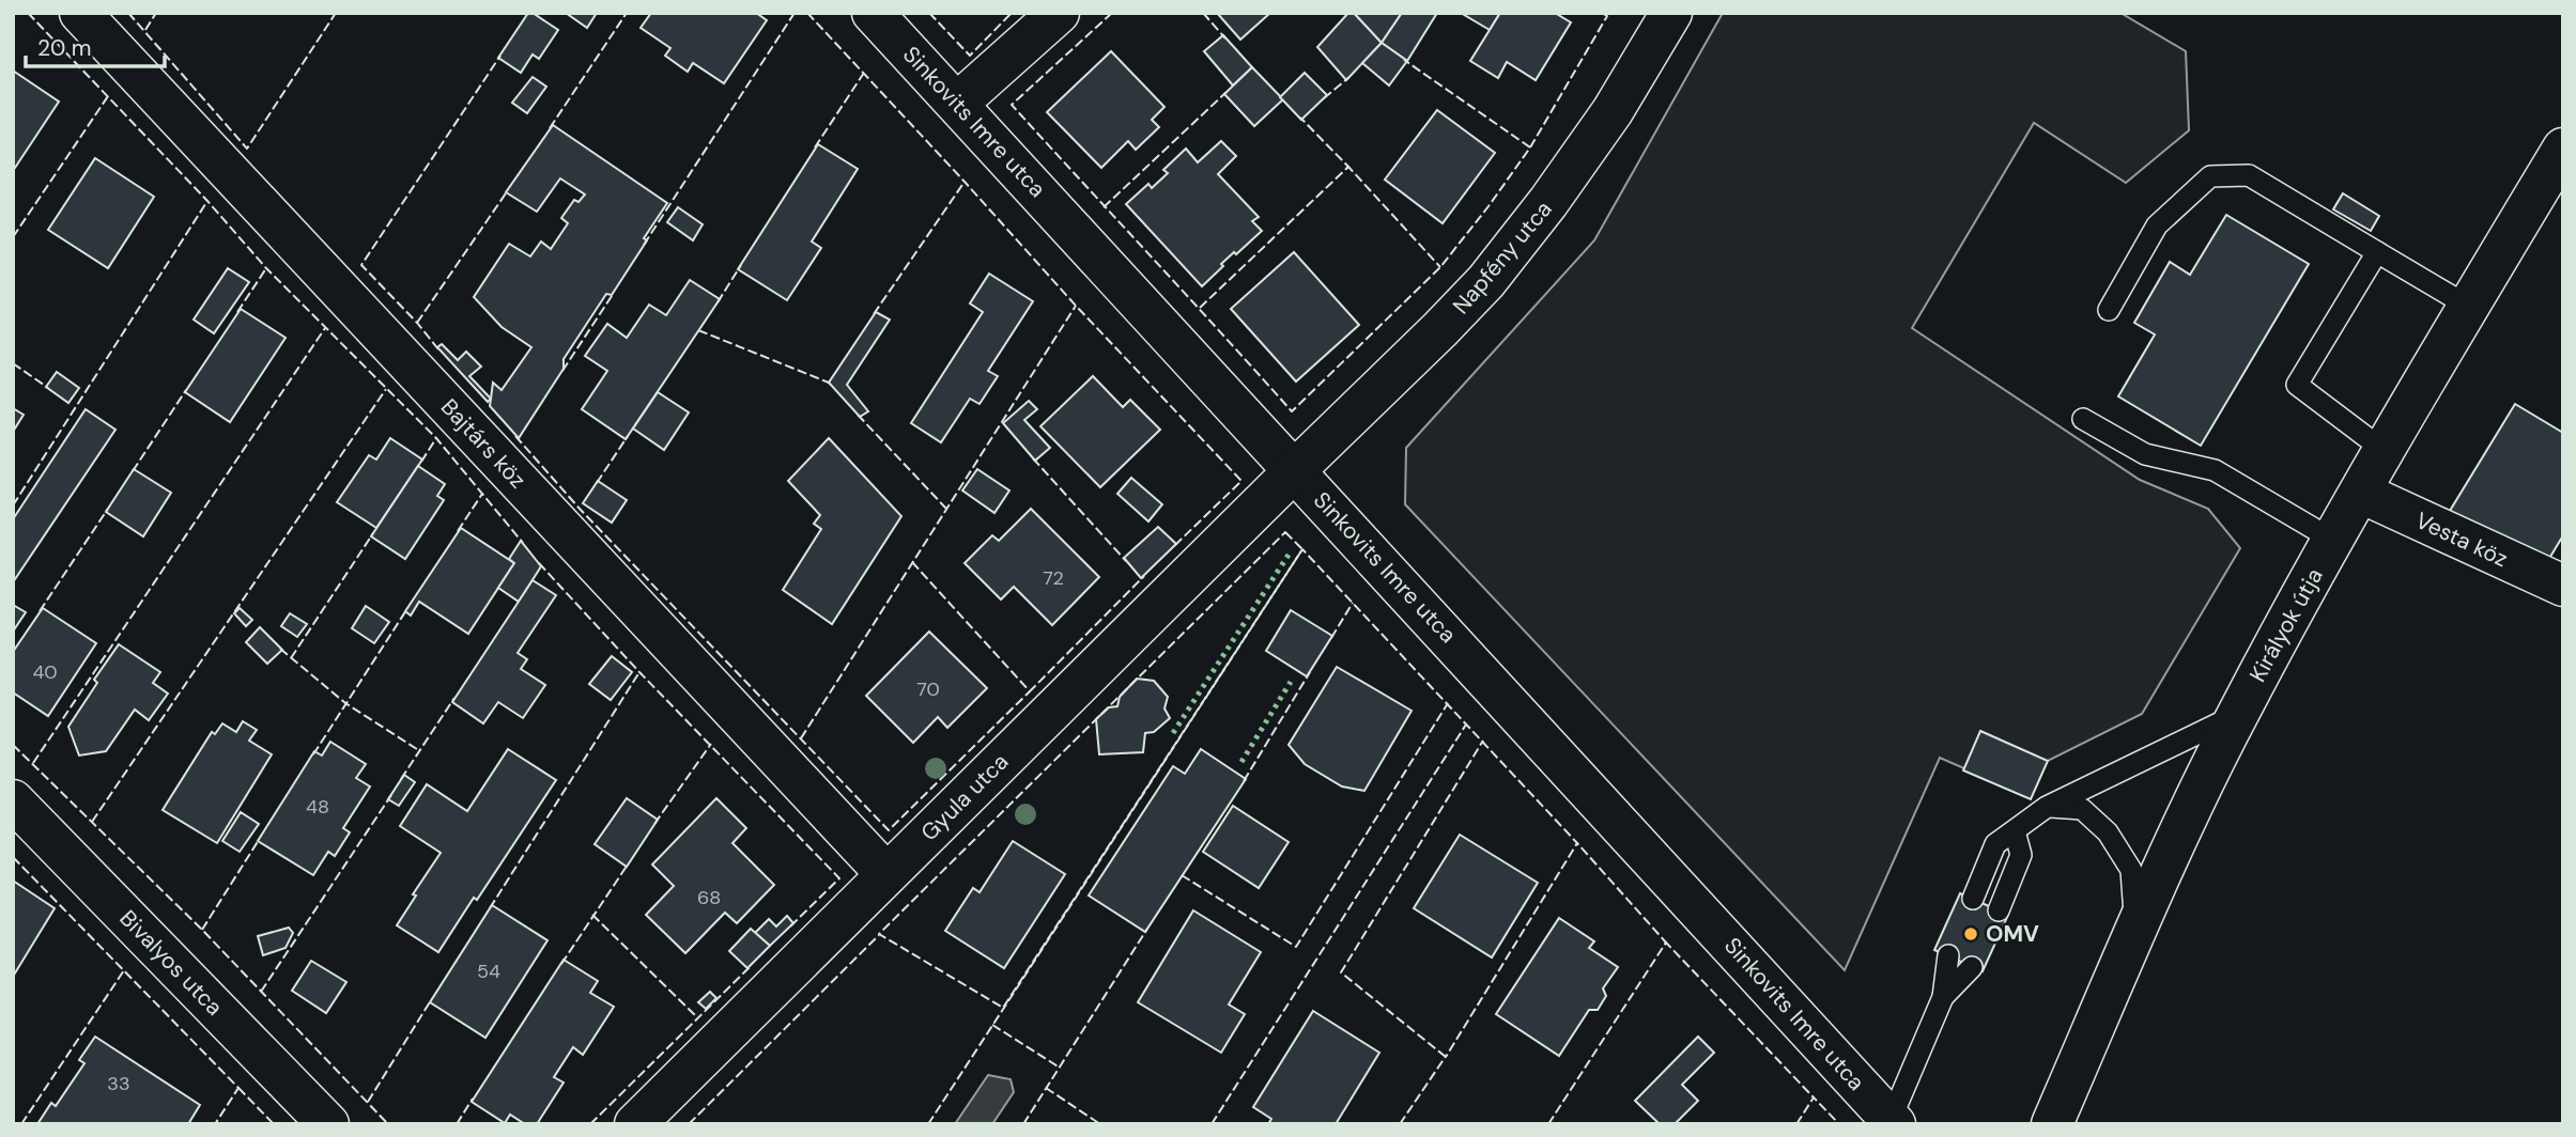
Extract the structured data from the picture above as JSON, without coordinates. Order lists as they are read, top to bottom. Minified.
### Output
{"streets":{"street":["Sinkovits Imre utca","Napfény utca","Bajtárs köz","Vesta köz","Királyok útja","Gyula utca","Bivalyos utca"]},"crossings":[["Sinkovits Imre utca","Napfény utca"],["Sinkovits Imre utca","Gyula utca"],["Napfény utca","Gyula utca"],["Bajtárs köz","Gyula utca"],["Vesta köz","Királyok útja"]],"places":["OMV"],"house_numbers":["72","40","70","48","68","54","33"],"scale_bar":"20 m"}
